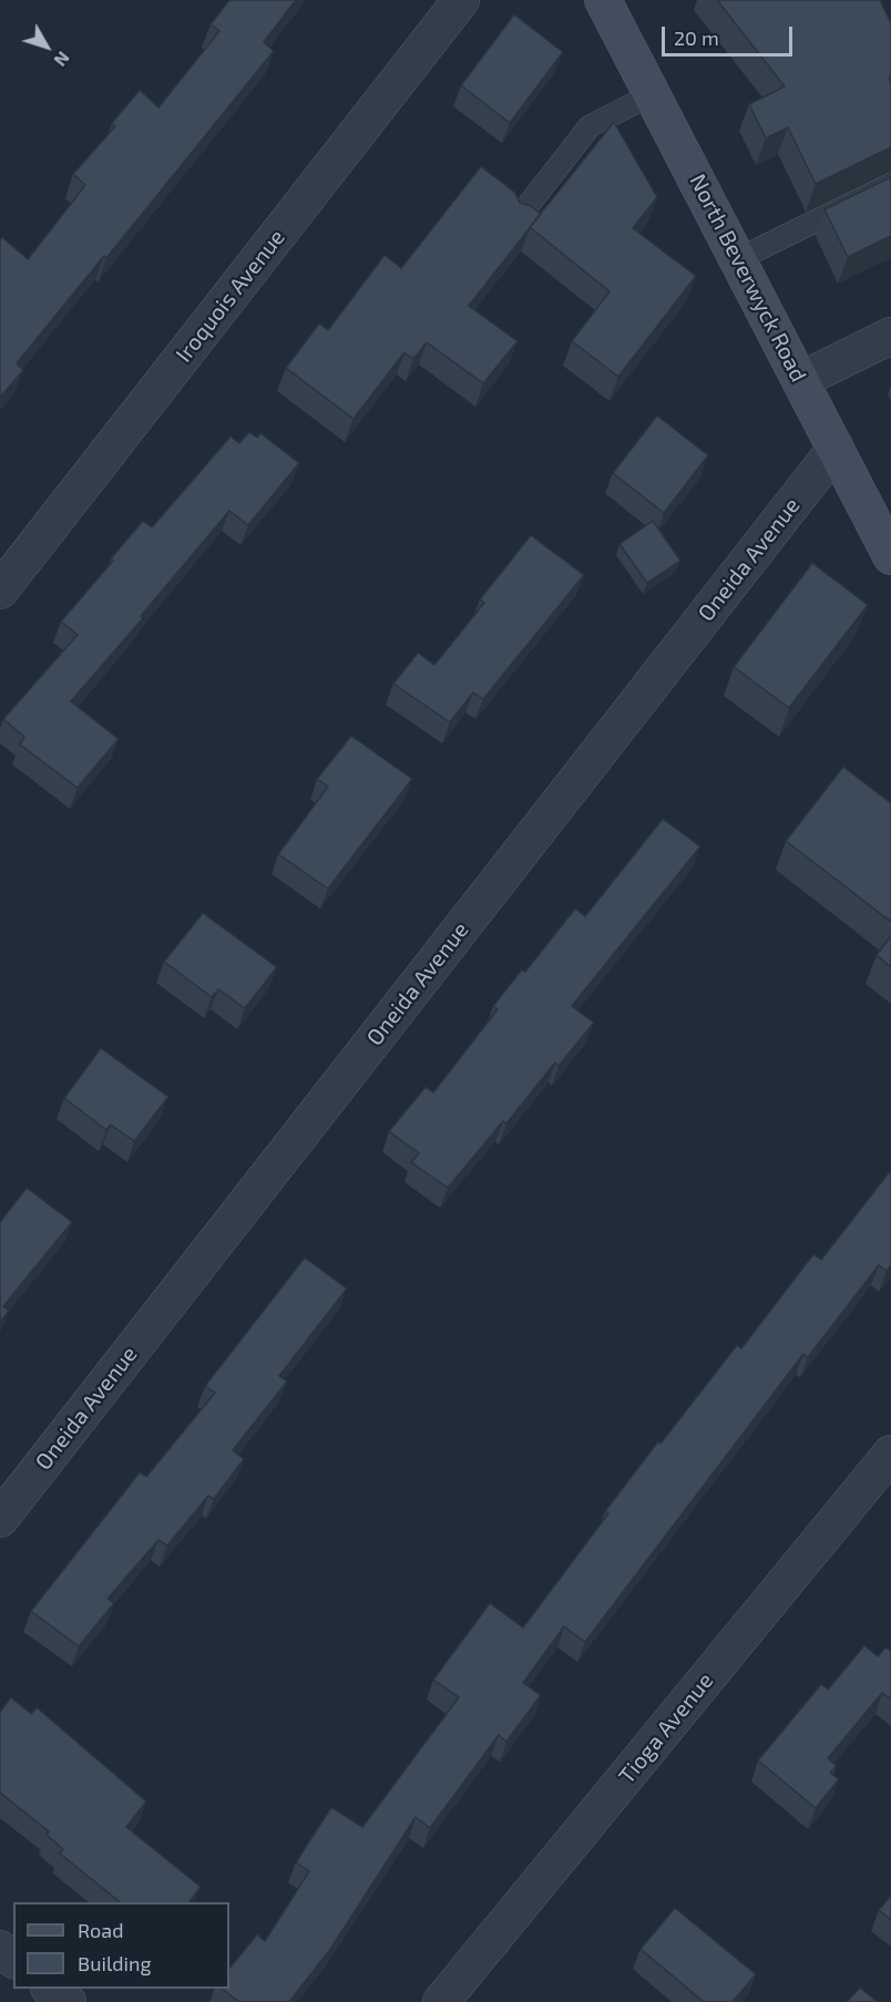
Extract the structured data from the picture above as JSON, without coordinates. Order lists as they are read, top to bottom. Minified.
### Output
{"streets":{"street":["North Beverwyck Road","Iroquois Avenue","Oneida Avenue","Tioga Avenue"]},"crossings":[["North Beverwyck Road","Oneida Avenue"]],"legend":["Road","Building"],"scale_bar":"20 m","north":"bottom right"}
